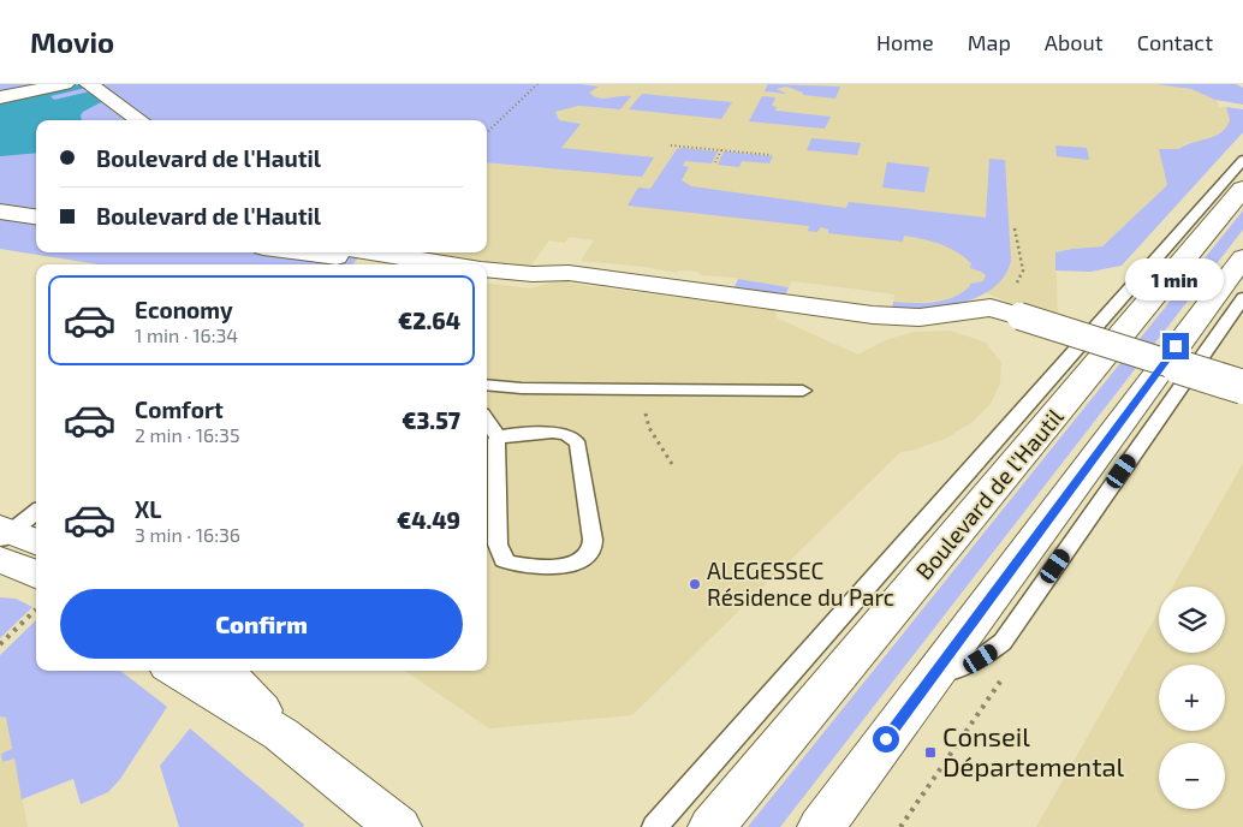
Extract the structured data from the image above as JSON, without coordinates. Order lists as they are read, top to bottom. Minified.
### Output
{"streets":{"main road":["Boulevard de l'Hautil"]},"places":{"other":["ALEGESSEC Résidence du Parc"],"transit":["Conseil Départemental"]},"page":{"header":"Movio","nav":["Home","Map","About","Contact"],"banner":["Boulevard de l'Hautil","Boulevard de l'Hautil"],"bubble":"1 min","list":[{"name":"Economy","note":"1 min · 16:34","value":"€2.64"},{"name":"Comfort","note":"2 min · 16:35","value":"€3.57"},{"name":"XL","note":"3 min · 16:36","value":"€4.49"}],"buttons":"Confirm","map_buttons":["+","−"]}}
